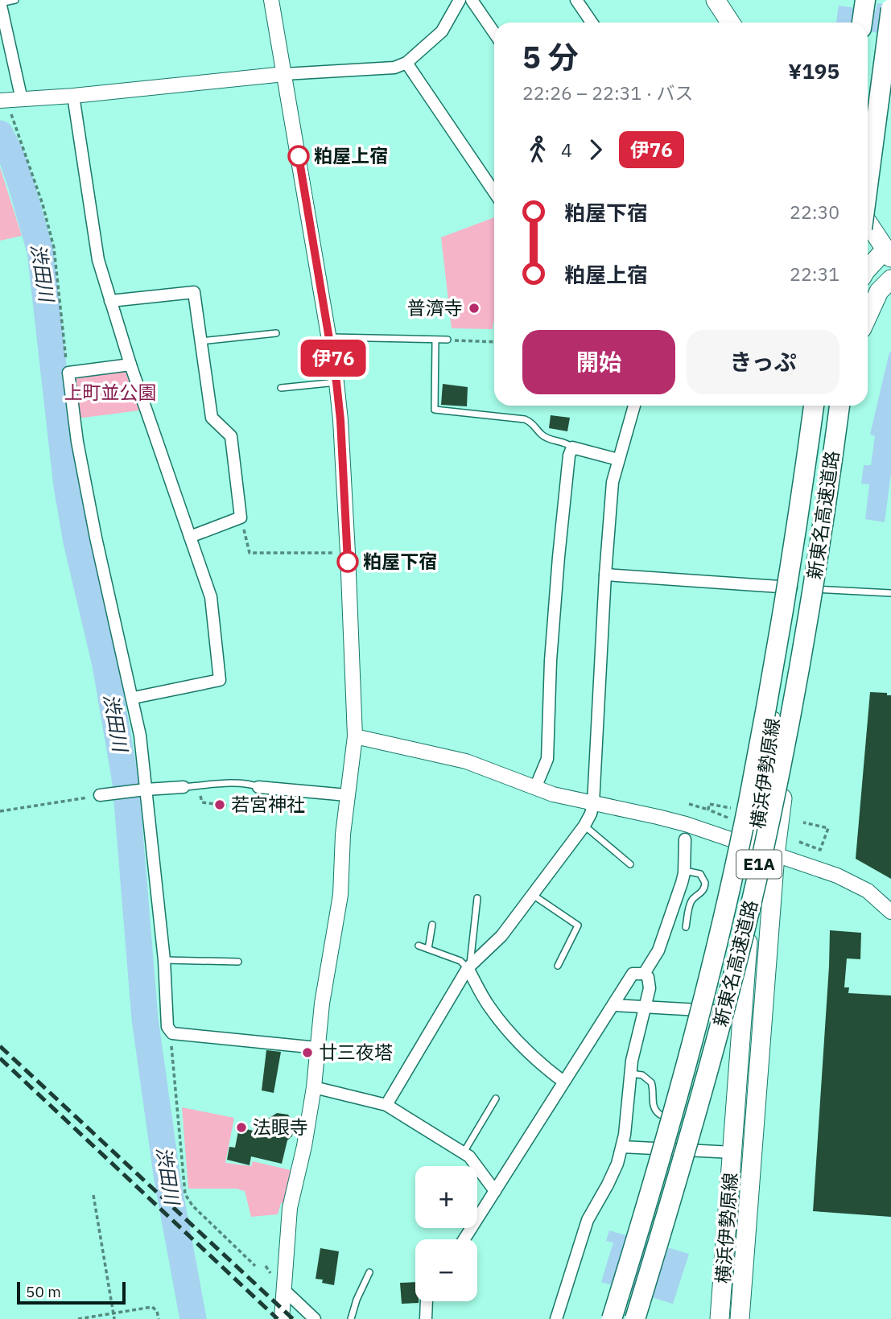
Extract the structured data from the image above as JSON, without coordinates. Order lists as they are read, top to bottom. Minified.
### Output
{"streets":{"highway":["新東名高速道路","E1A"],"main road":["横浜伊勢原線"]},"water":["渋田川"],"parks":["上町並公園"],"places":["粕屋上宿","普濟寺","粕屋下宿","若宮神社","廿三夜塔","法眼寺"],"lines":["bus line 伊76"],"scale_bar":"50 m","page":{"on_map":"伊76","heading":["5 分","22:26 – 22:31 · バス","¥195"],"legs":["4","伊76"],"list":[{"name":"粕屋下宿","value":"22:30"},{"name":"粕屋上宿","value":"22:31"}],"buttons":["開始","きっぷ"],"map_buttons":["+","−"],"scale":"50 m"}}
